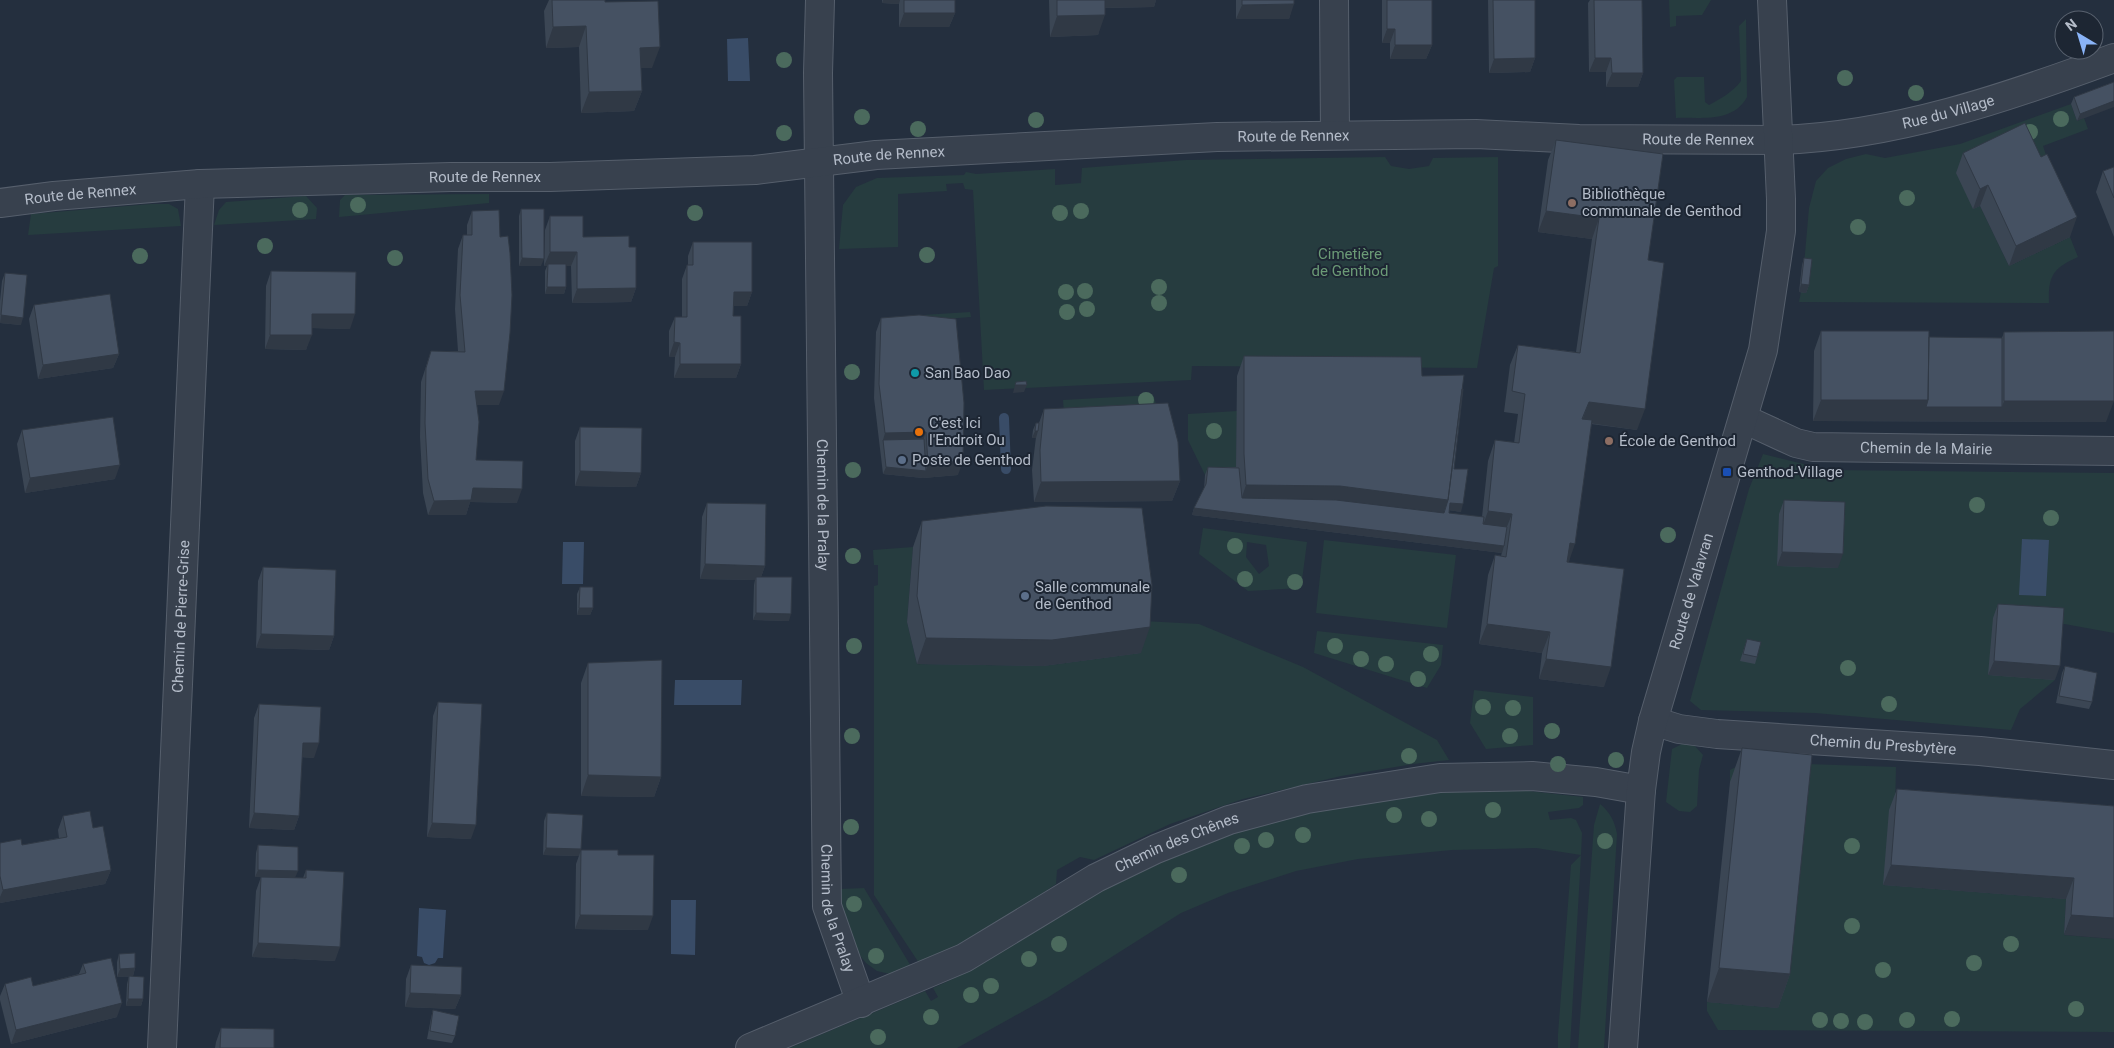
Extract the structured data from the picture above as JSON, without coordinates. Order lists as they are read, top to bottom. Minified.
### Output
{"streets":{"street":["Rue du Village","Route de Rennex","Chemin de la Mairie","Chemin de la Pralay","Route de Valavran","Chemin de Pierre-Grise","Chemin du Presbytère","Chemin des Chênes"]},"crossings":[["Rue du Village","Route de Rennex"],["Rue du Village","Route de Valavran"],["Route de Rennex","Chemin de la Pralay"],["Route de Rennex","Route de Valavran"],["Route de Rennex","Chemin de Pierre-Grise"],["Chemin de la Mairie","Route de Valavran"],["Chemin de la Pralay","Chemin des Chênes"],["Route de Valavran","Chemin du Presbytère"],["Route de Valavran","Chemin des Chênes"]],"parks":["Cimetière de Genthod"],"places":{"other":["Bibliothèque communale de Genthod","San Bao Dao","C'est Ici l'Endroit Ou","École de Genthod","Poste de Genthod","Salle communale de Genthod"],"transit":["Genthod-Village"]},"north":"top left"}
